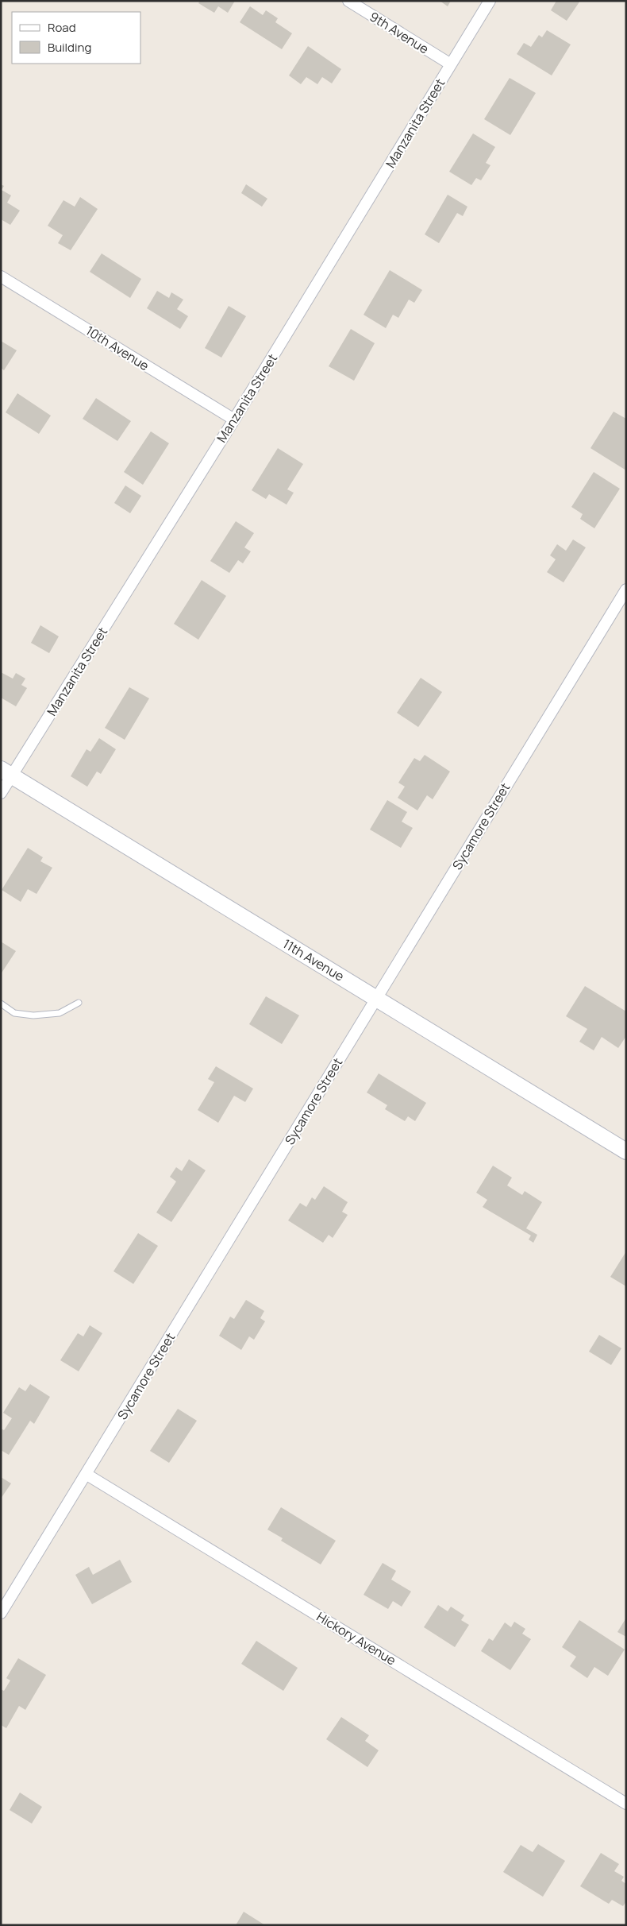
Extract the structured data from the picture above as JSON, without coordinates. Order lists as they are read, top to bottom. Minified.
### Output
{"streets":{"main road":["11th Avenue"],"street":["9th Avenue","Manzanita Street","10th Avenue","Sycamore Street","Hickory Avenue"]},"crossings":[["9th Avenue","Manzanita Street"],["Manzanita Street","10th Avenue"],["Manzanita Street","11th Avenue"],["Sycamore Street","11th Avenue"],["Sycamore Street","Hickory Avenue"]],"legend":["Road","Building"]}
